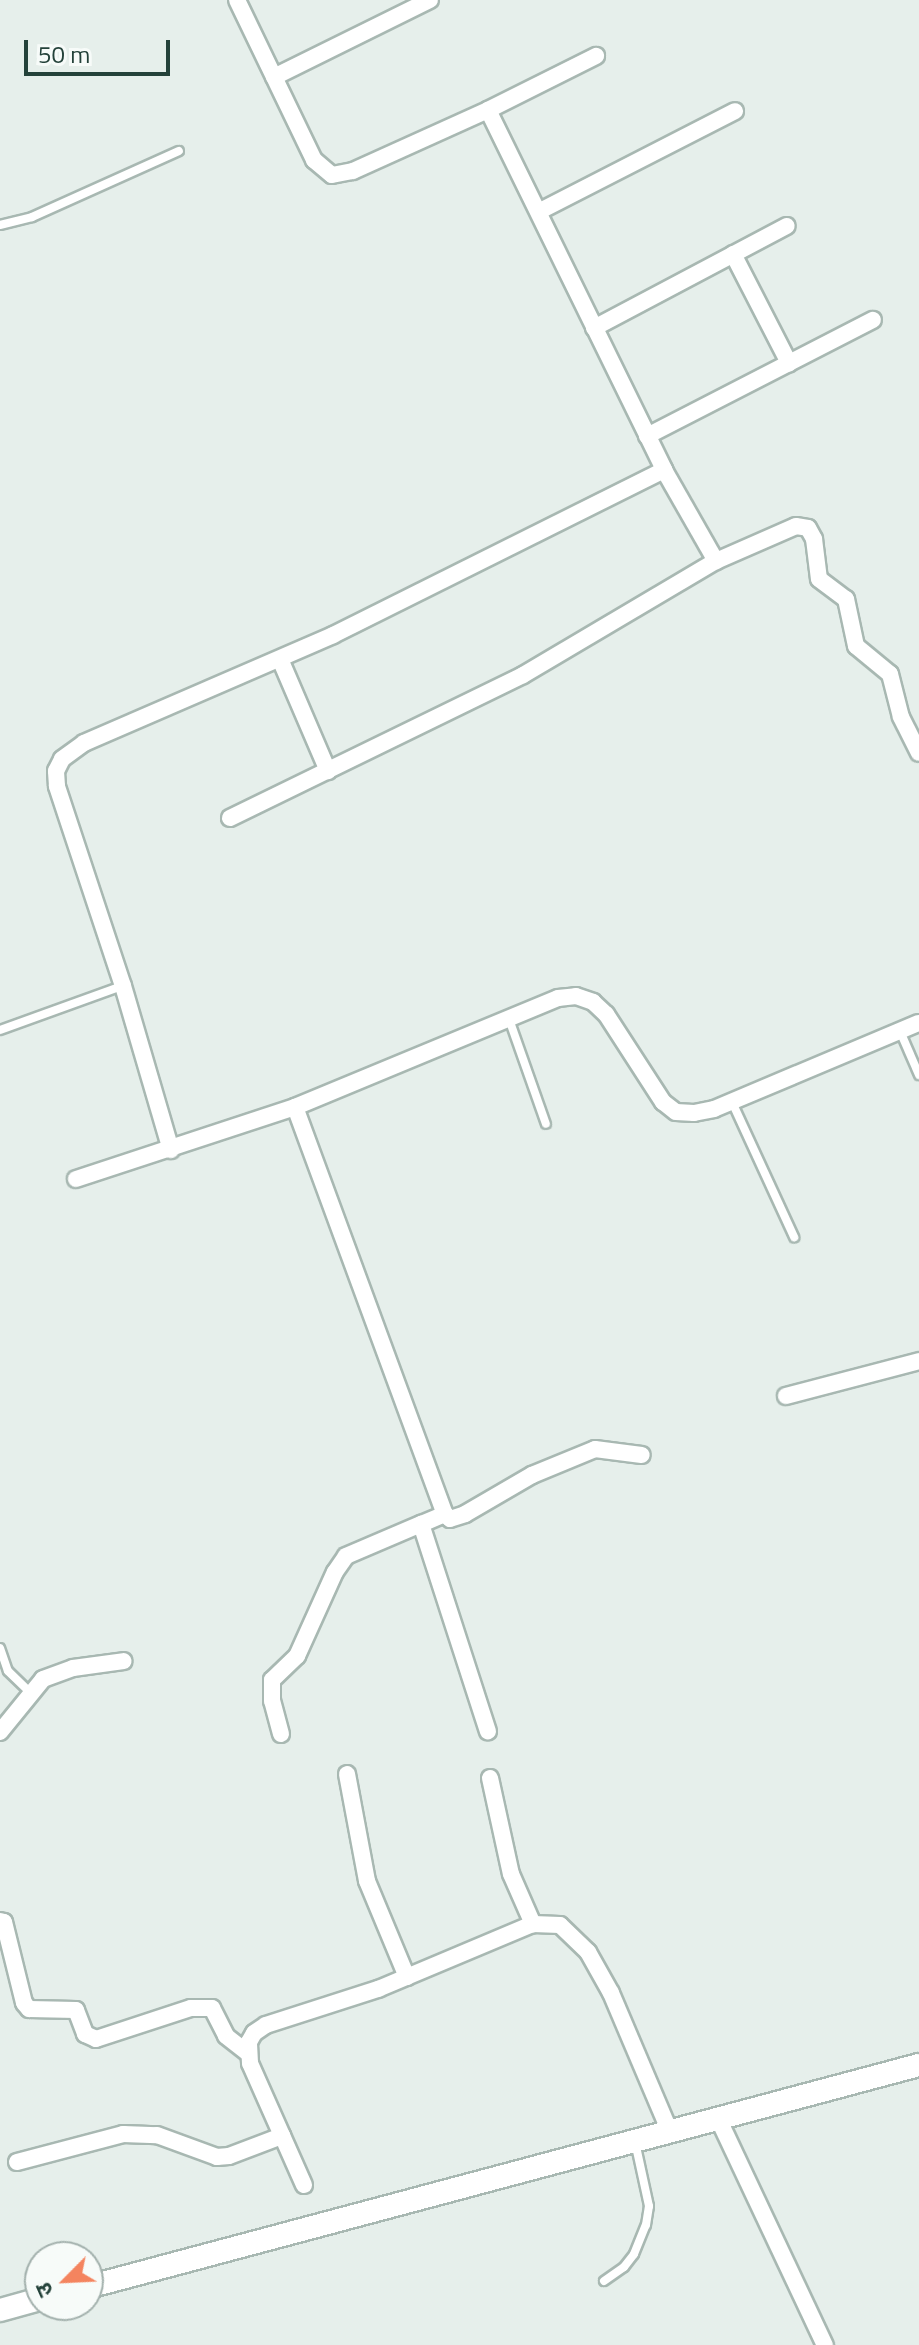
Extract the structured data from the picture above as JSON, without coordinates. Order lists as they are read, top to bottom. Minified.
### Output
{"scale_bar":"50 m","north":"bottom left"}
